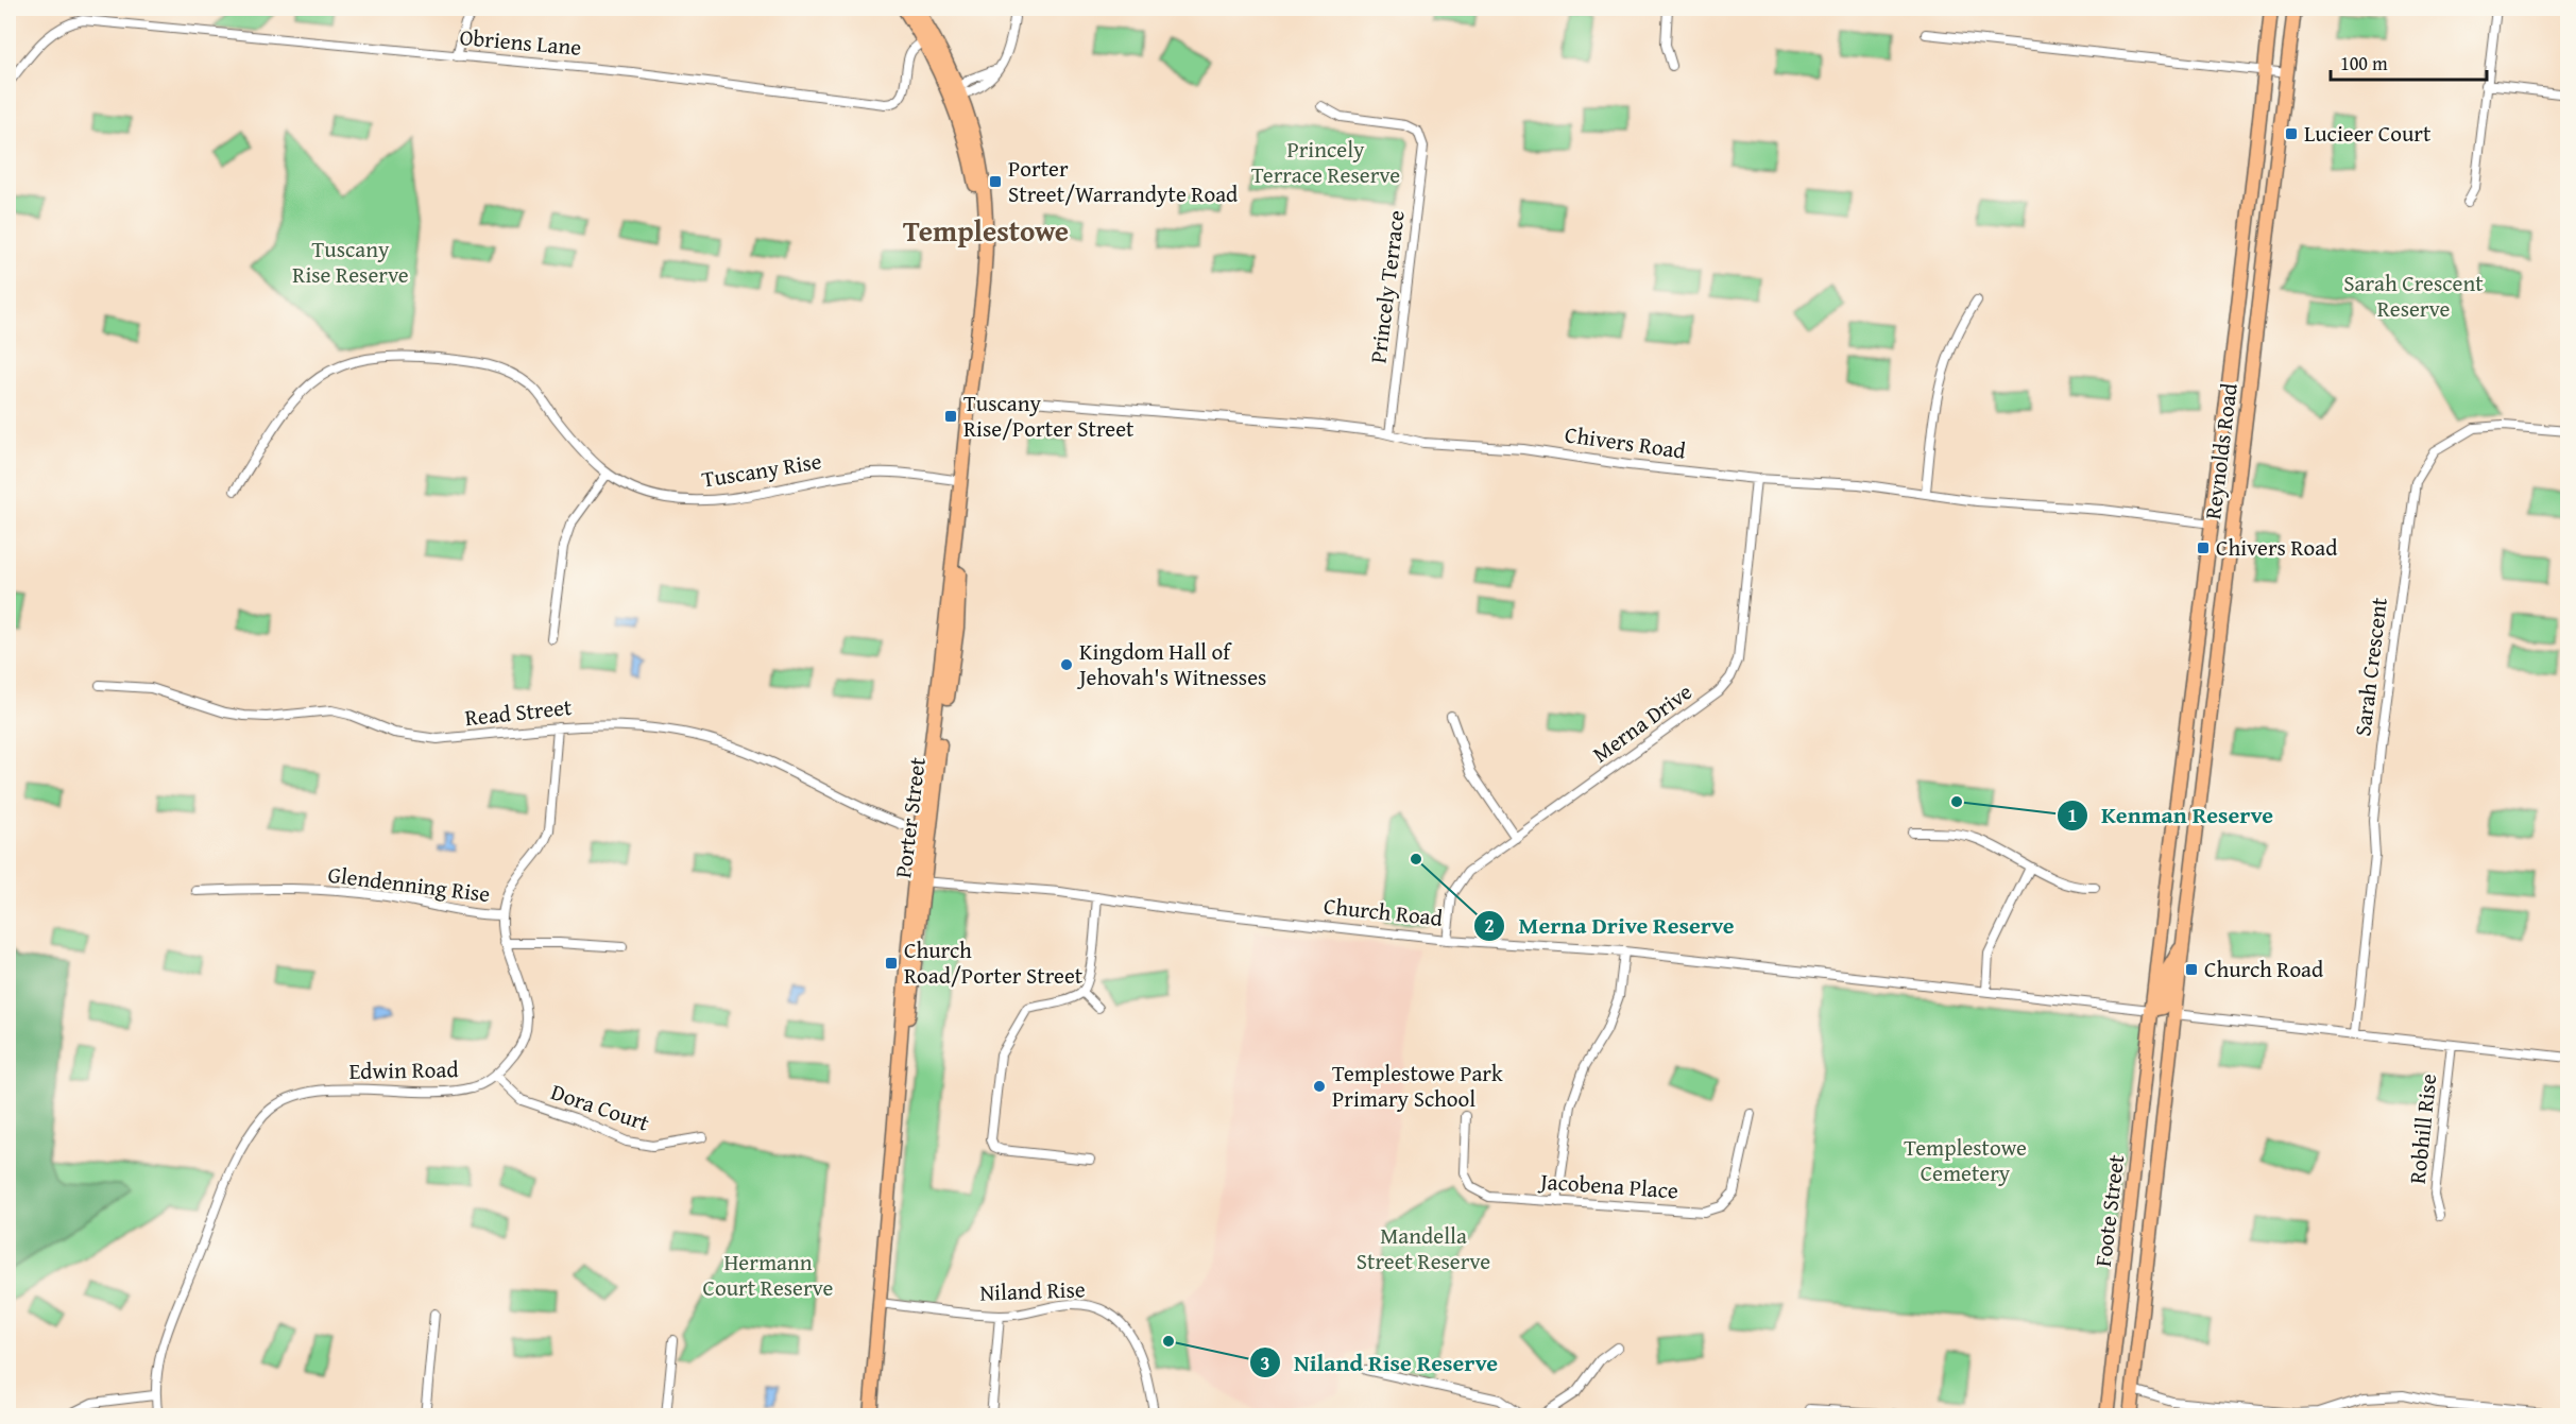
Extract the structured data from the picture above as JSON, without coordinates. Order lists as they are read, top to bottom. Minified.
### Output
{"streets":{"main road":["Reynolds Road","Porter Street","Foote Street"],"street":["Obriens Lane","Princely Terrace","Chivers Road","Tuscany Rise","Sarah Crescent","Read Street","Merna Drive","Glendenning Rise","Church Road","Edwin Road","Dora Court","Robhill Rise","Jacobena Place","Niland Rise"]},"crossings":[["Obriens Lane","Porter Street"],["Princely Terrace","Chivers Road"],["Chivers Road","Reynolds Road"],["Chivers Road","Merna Drive"],["Reynolds Road","Church Road"],["Reynolds Road","Foote Street"],["Tuscany Rise","Porter Street"],["Read Street","Porter Street"],["Read Street","Edwin Road"],["Merna Drive","Church Road"],["Porter Street","Church Road"],["Porter Street","Niland Rise"],["Glendenning Rise","Edwin Road"],["Church Road","Foote Street"],["Edwin Road","Dora Court"]],"districts":["Templestowe"],"parks":["Princely Terrace Reserve","Tuscany Rise Reserve","Sarah Crescent Reserve","Templestowe Cemetery","Mandella Street Reserve","Hermann Court Reserve"],"places":{"transit":["Lucieer Court","Porter Street/Warrandyte Road","Tuscany Rise/Porter Street","Chivers Road","Church Road/Porter Street","Church Road"],"other":["Kingdom Hall of Jehovah's Witnesses","Kenman Reserve","Merna Drive Reserve","Templestowe Park Primary School","Niland Rise Reserve"]},"scale_bar":"100 m"}
